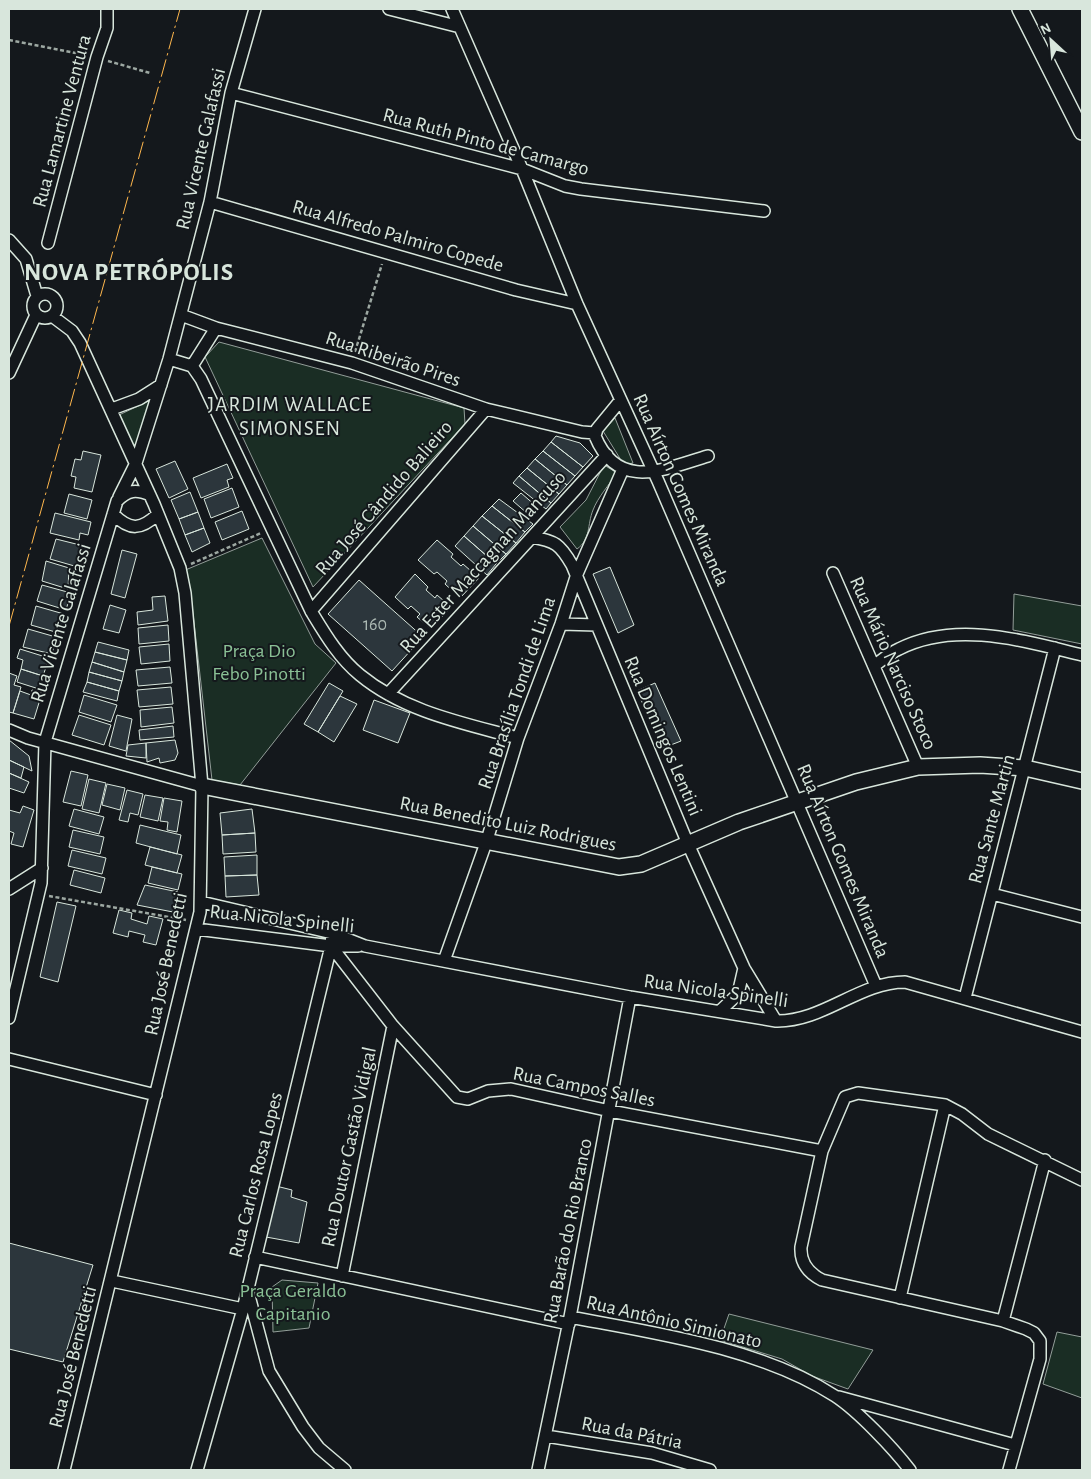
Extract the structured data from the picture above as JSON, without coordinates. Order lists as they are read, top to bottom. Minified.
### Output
{"streets":{"street":["Rua Lamartine Ventura","Rua Ruth Pinto de Camargo","Rua Vicente Galafassi","Rua Alfredo Palmiro Copede","Rua Ribeirão Pires","Rua Aírton Gomes Miranda","Rua José Cândido Balieiro","Rua Ester Maccagnan Mancuso","Rua Mário Narciso Stoco","Rua Brasília Tondi de Lima","Rua Domingos Lentini","Rua Sante Martin","Rua Benedito Luiz Rodrigues","Rua Nicola Spinelli","Rua José Benedetti","Rua Campos Salles","Rua Doutor Gastão Vidigal","Rua Carlos Rosa Lopes","Rua Barão do Rio Branco","Rua Antônio Simionato","Rua da Pátria"]},"crossings":[["Rua Ruth Pinto de Camargo","Rua Vicente Galafassi"],["Rua Ruth Pinto de Camargo","Rua Aírton Gomes Miranda"],["Rua Vicente Galafassi","Rua Alfredo Palmiro Copede"],["Rua Vicente Galafassi","Rua Ribeirão Pires"],["Rua Vicente Galafassi","Rua Benedito Luiz Rodrigues"],["Rua Vicente Galafassi","Rua José Benedetti"],["Rua Alfredo Palmiro Copede","Rua Aírton Gomes Miranda"],["Rua Ribeirão Pires","Rua José Cândido Balieiro"],["Rua Aírton Gomes Miranda","Rua Benedito Luiz Rodrigues"],["Rua Aírton Gomes Miranda","Rua Nicola Spinelli"],["Rua Ester Maccagnan Mancuso","Rua Domingos Lentini"],["Rua Mário Narciso Stoco","Rua Benedito Luiz Rodrigues"],["Rua Brasília Tondi de Lima","Rua Domingos Lentini"],["Rua Brasília Tondi de Lima","Rua Benedito Luiz Rodrigues"],["Rua Brasília Tondi de Lima","Rua Nicola Spinelli"],["Rua Domingos Lentini","Rua Benedito Luiz Rodrigues"],["Rua Domingos Lentini","Rua Nicola Spinelli"],["Rua Sante Martin","Rua Benedito Luiz Rodrigues"],["Rua Sante Martin","Rua Nicola Spinelli"],["Rua Benedito Luiz Rodrigues","Rua José Benedetti"],["Rua Nicola Spinelli","Rua José Benedetti"],["Rua Nicola Spinelli","Rua Campos Salles"],["Rua Nicola Spinelli","Rua Carlos Rosa Lopes"],["Rua Nicola Spinelli","Rua Barão do Rio Branco"],["Rua Campos Salles","Rua Doutor Gastão Vidigal"],["Rua Campos Salles","Rua Carlos Rosa Lopes"],["Rua Campos Salles","Rua Barão do Rio Branco"],["Rua Doutor Gastão Vidigal","Rua Antônio Simionato"],["Rua Carlos Rosa Lopes","Rua Antônio Simionato"],["Rua Barão do Rio Branco","Rua Antônio Simionato"],["Rua Barão do Rio Branco","Rua da Pátria"]],"districts":["NOVA PETRÓPOLIS","JARDIM WALLACE SIMONSEN"],"parks":["Praça Dio Febo Pinotti","Praça Geraldo Capitanio"],"house_numbers":["160"],"north":"top left"}
